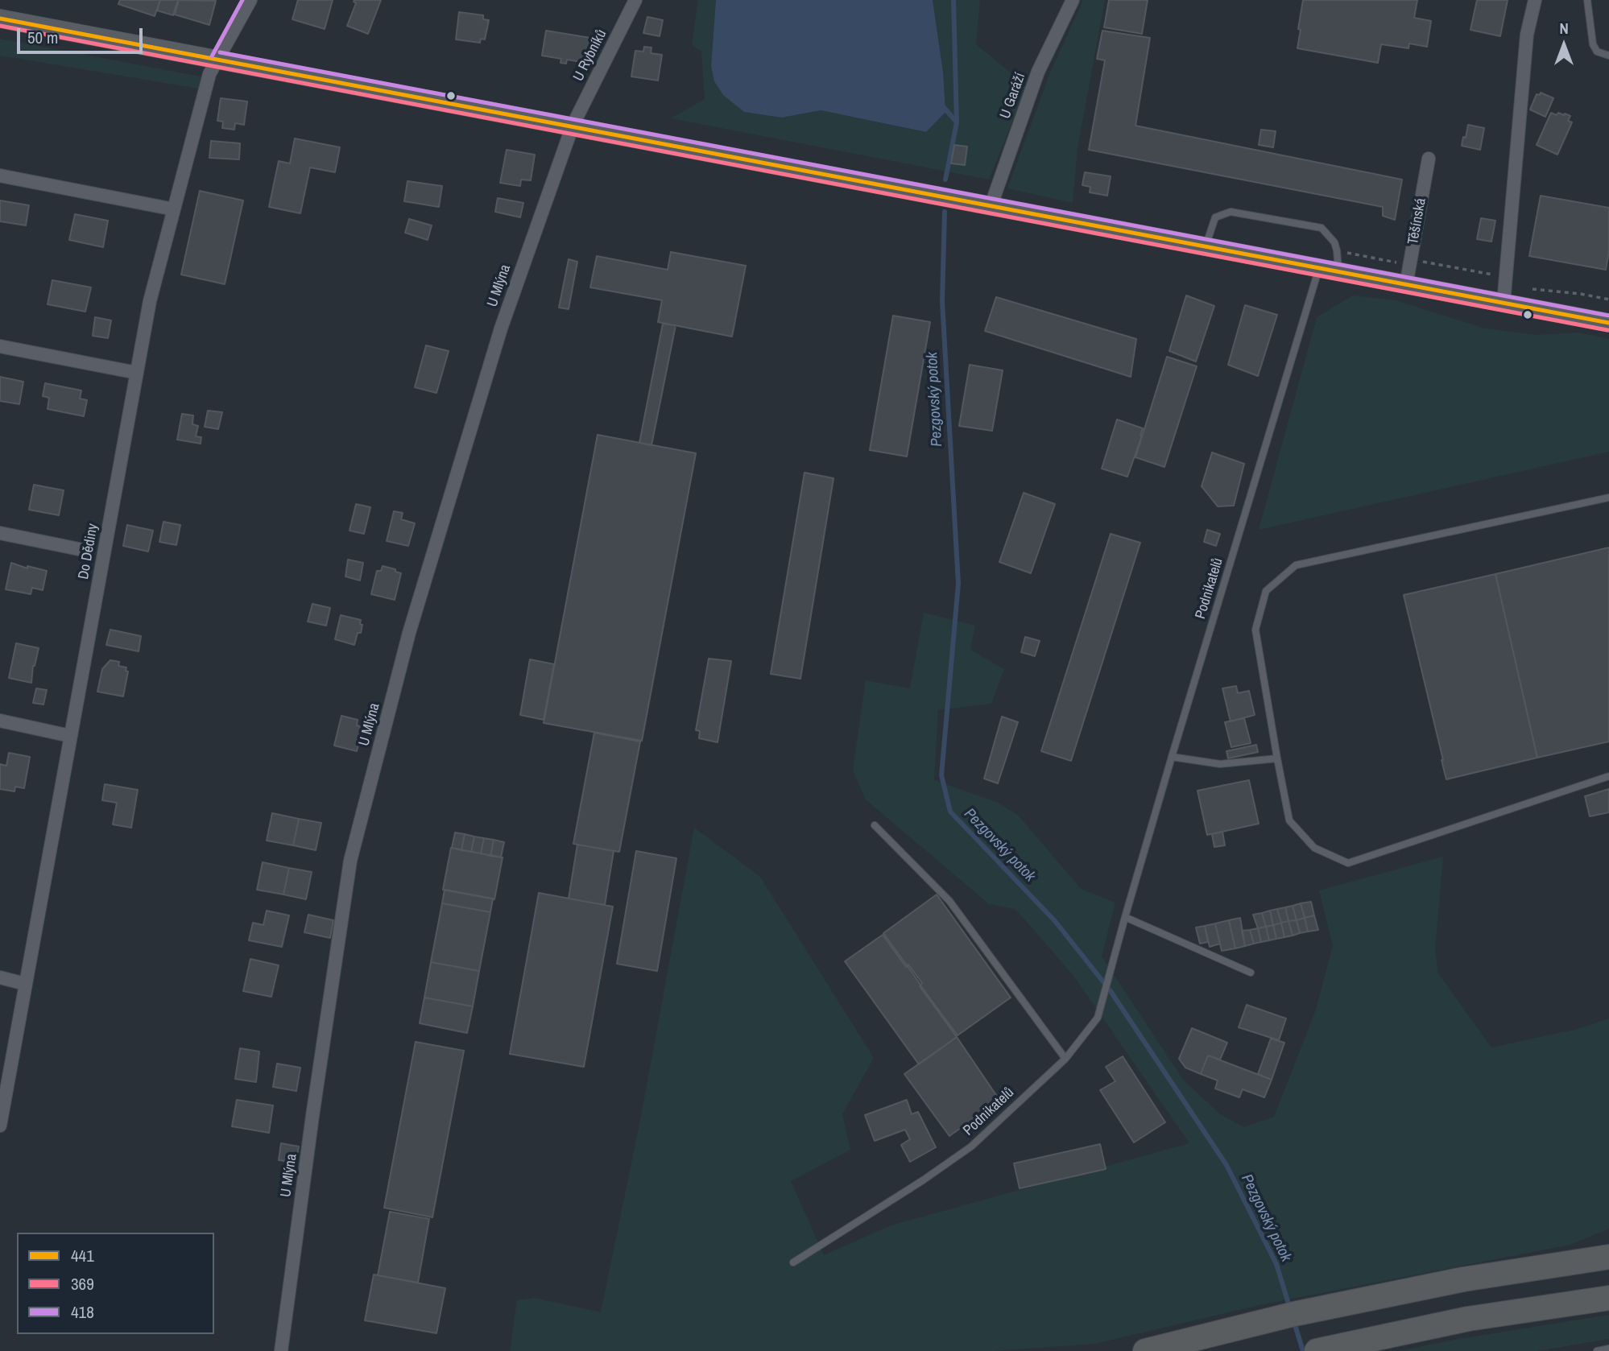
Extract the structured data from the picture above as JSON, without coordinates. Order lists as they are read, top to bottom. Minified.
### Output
{"streets":{"street":["U Rybníků","U Garáží","Těšínská","U Mlýna","Do Dědiny"],"lane":["Podnikatelů"]},"crossings":[["U Rybníků","U Mlýna"]],"water":["Pezgovský potok"],"lines":["transit line 418","transit line 441","transit line 369"],"legend":["441","369","418"],"scale_bar":"50 m","north":"top"}
